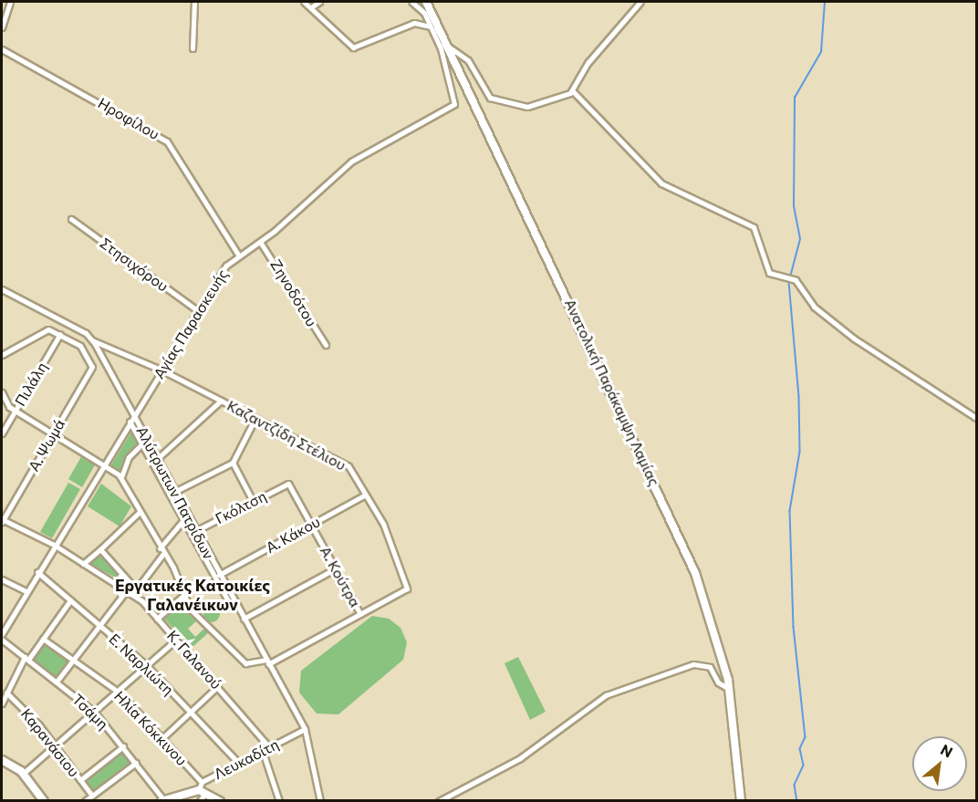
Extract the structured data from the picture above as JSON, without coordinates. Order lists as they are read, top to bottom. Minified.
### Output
{"streets":{"main road":["Ανατολική Παράκαμψη Λαμίας"],"street":["Ηροφίλου","Στησιχόρου","Ζηνοδότου","Αγίας Παρασκευής","Πιλάλη","Καζαντζίδη Στέλιου","Α. Ψωμά","Αλύτρωτων Πατρίδων","Γκόλτση","Α. Κάκου","Α. Κούτρα","Κ. Γαλανού","Ε. Ναρλιώτη","Τσάμη","Ηλία Κόκκινου","Καρανάσιου","Λευκαδίτη"]},"crossings":[["Ηροφίλου","Αγίας Παρασκευής"],["Στησιχόρου","Αγίας Παρασκευής"],["Ζηνοδότου","Αγίας Παρασκευής"],["Αγίας Παρασκευής","Ανατολική Παράκαμψη Λαμίας"],["Αγίας Παρασκευής","Καζαντζίδη Στέλιου"],["Αγίας Παρασκευής","Αλύτρωτων Πατρίδων"],["Αγίας Παρασκευής","Κ. Γαλανού"],["Αγίας Παρασκευής","Ε. Ναρλιώτη"],["Πιλάλη","Α. Ψωμά"],["Καζαντζίδη Στέλιου","Αλύτρωτων Πατρίδων"],["Καζαντζίδη Στέλιου","Α. Κάκου"],["Καζαντζίδη Στέλιου","Α. Κούτρα"],["Α. Ψωμά","Κ. Γαλανού"],["Αλύτρωτων Πατρίδων","Γκόλτση"],["Αλύτρωτων Πατρίδων","Α. Κάκου"],["Αλύτρωτων Πατρίδων","Λευκαδίτη"],["Γκόλτση","Α. Κούτρα"],["Α. Κάκου","Α. Κούτρα"],["Κ. Γαλανού","Λευκαδίτη"],["Ε. Ναρλιώτη","Λευκαδίτη"],["Τσάμη","Λευκαδίτη"],["Ηλία Κόκκινου","Λευκαδίτη"]],"districts":["Εργατικές Κατοικίες Γαλανέικων"],"north":"top right"}
